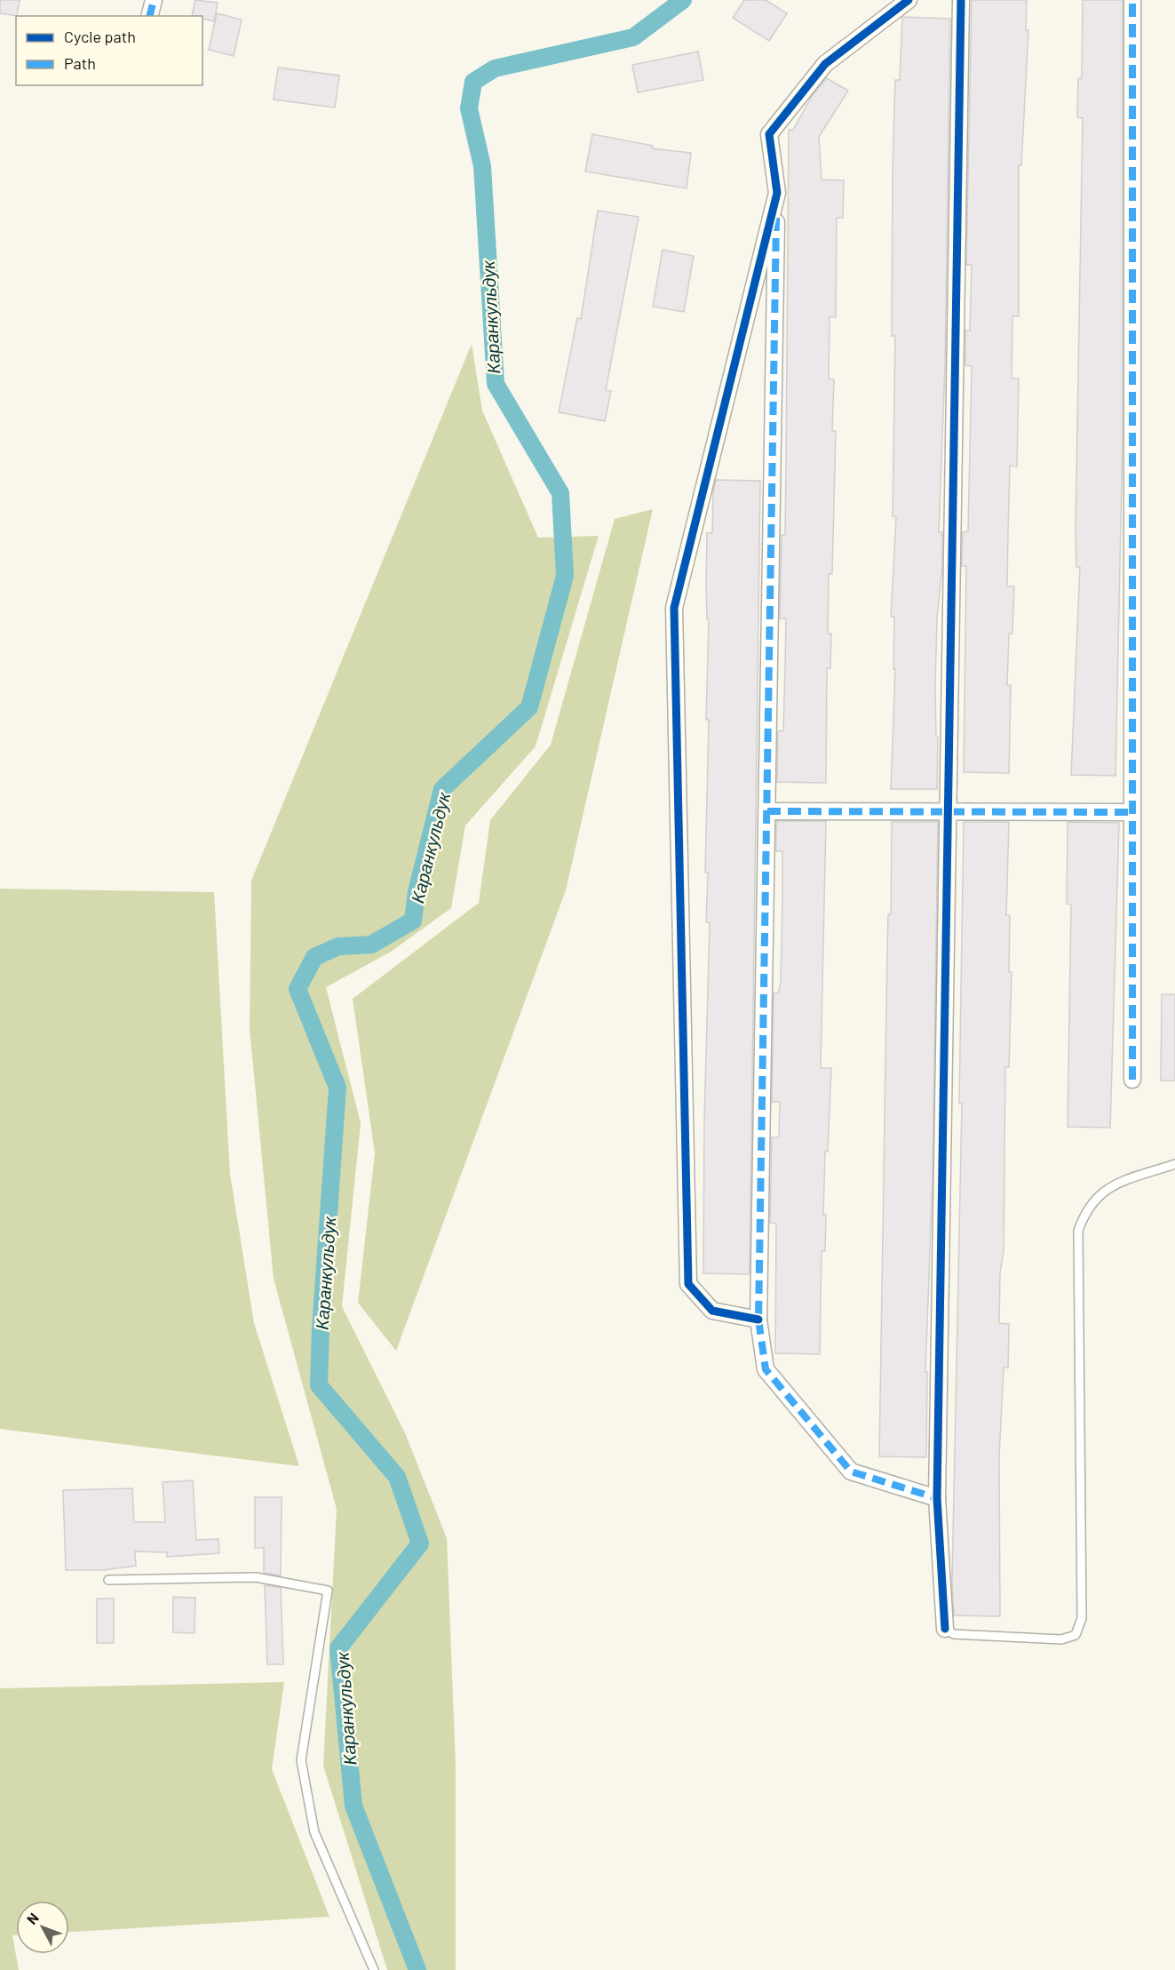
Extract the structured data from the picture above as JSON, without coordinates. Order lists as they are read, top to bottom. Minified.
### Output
{"water":["Каранкульдук"],"legend":["Cycle path","Path"],"north":"top left"}
